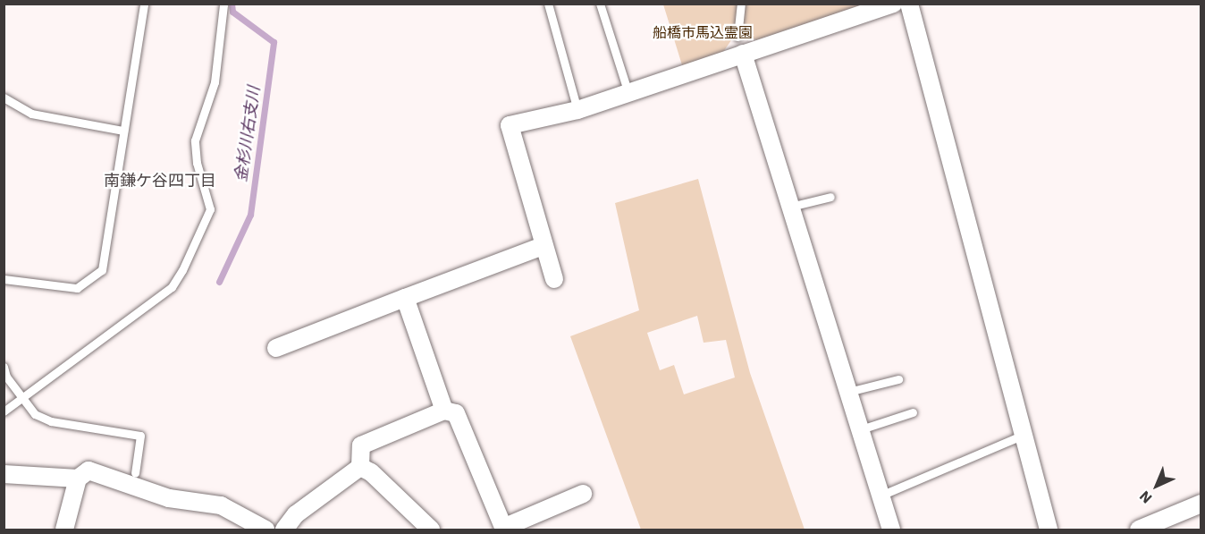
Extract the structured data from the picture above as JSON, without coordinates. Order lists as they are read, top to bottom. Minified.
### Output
{"districts":["南鎌ケ谷四丁目"],"water":["金杉川右支川"],"parks":["船橋市馬込霊園"],"north":"bottom left"}
